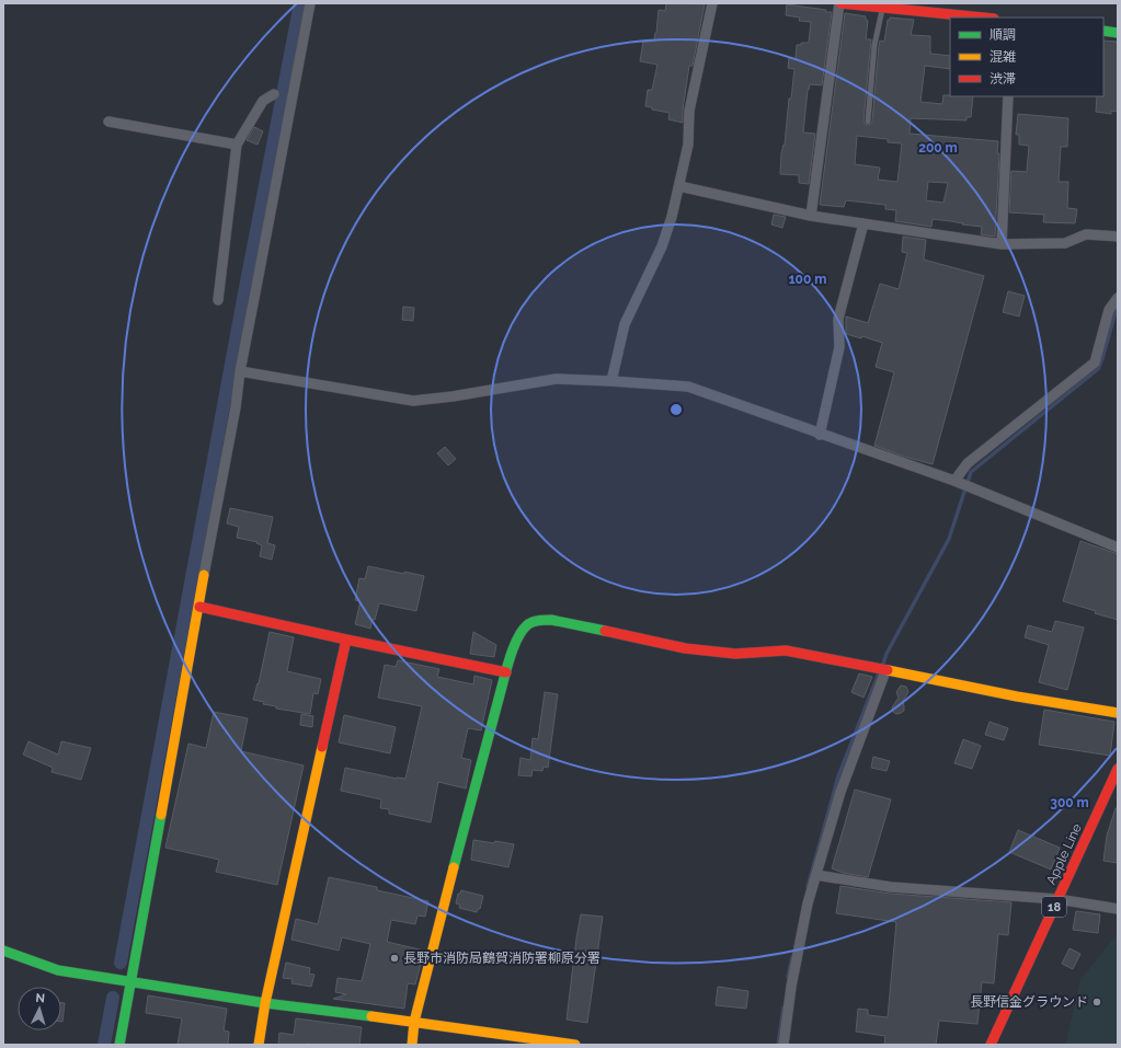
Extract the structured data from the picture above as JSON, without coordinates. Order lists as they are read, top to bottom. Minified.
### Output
{"streets":{"main road":["Apple Line","18"]},"places":["長野市消防局鶴賀消防署柳原分署","長野信金グラウンド"],"legend":["順調","混雑","渋滞"],"north":"top","rings":["200 m","100 m","300 m"]}
